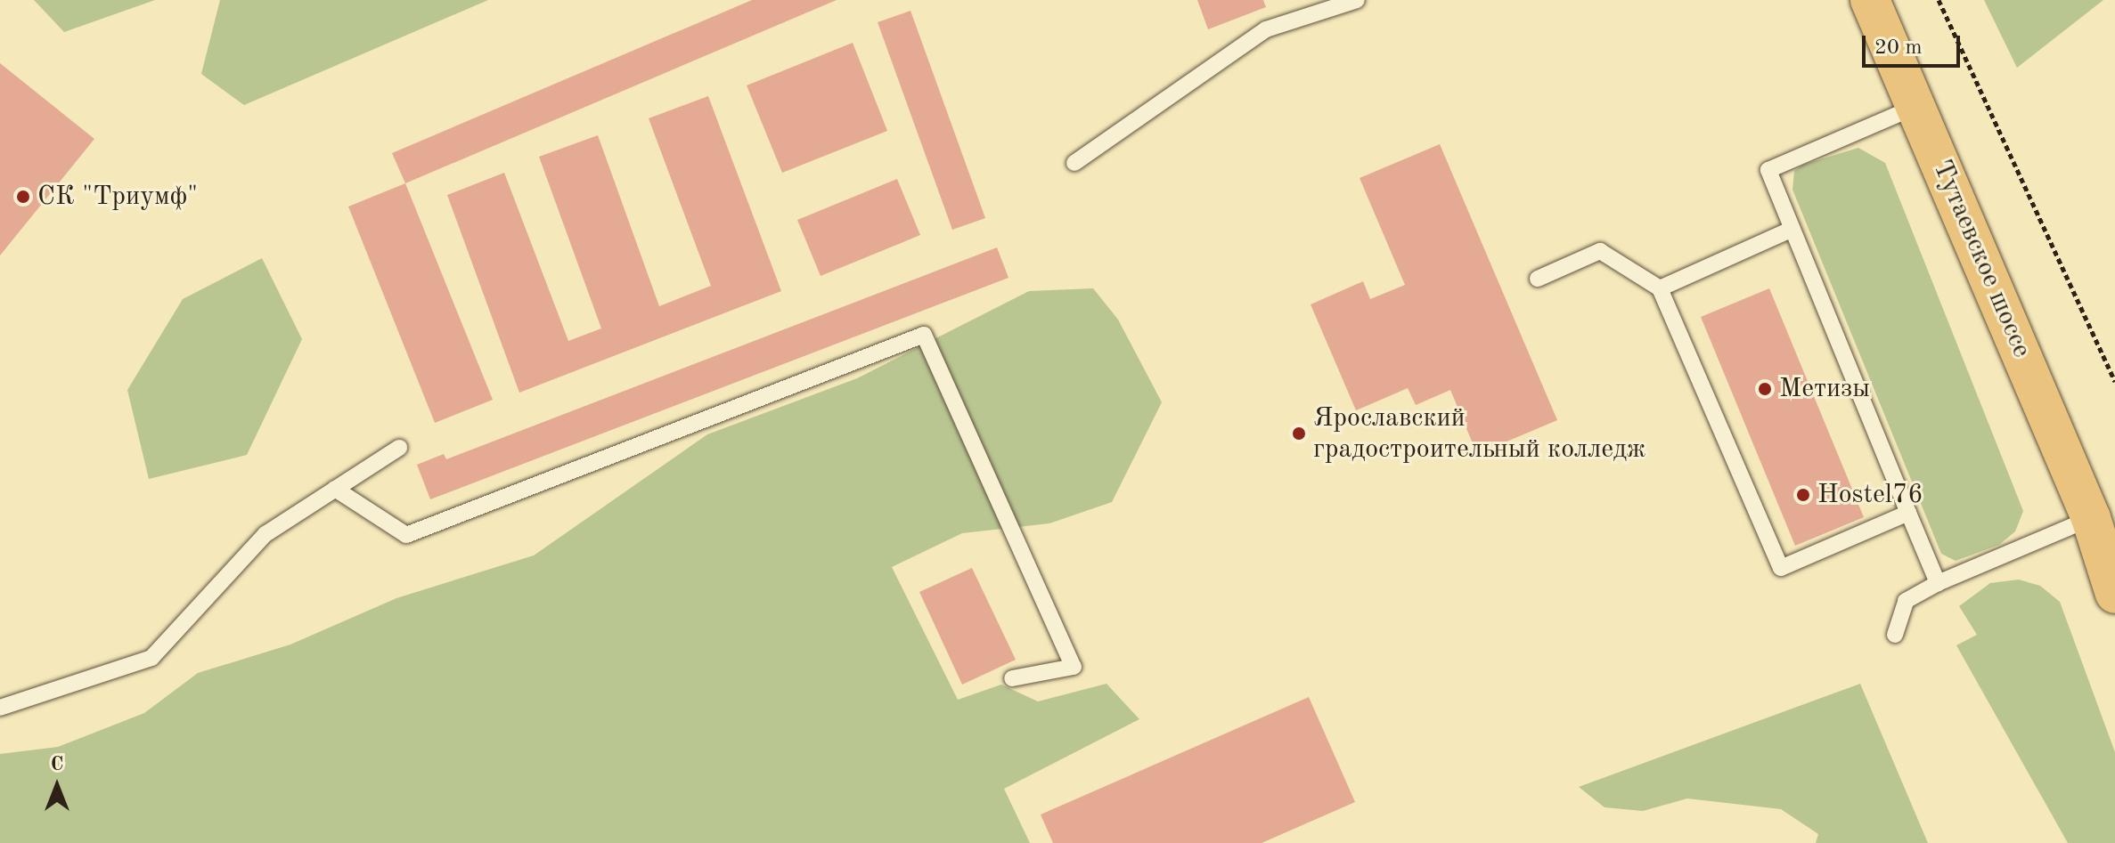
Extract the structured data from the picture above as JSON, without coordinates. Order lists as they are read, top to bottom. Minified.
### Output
{"streets":{"main road":["Тутаевское шоссе"]},"places":["СК \"Триумф\"","Метизы","Ярославский градостроительный колледж","Hostel76"],"scale_bar":"20 m","north":"top"}
